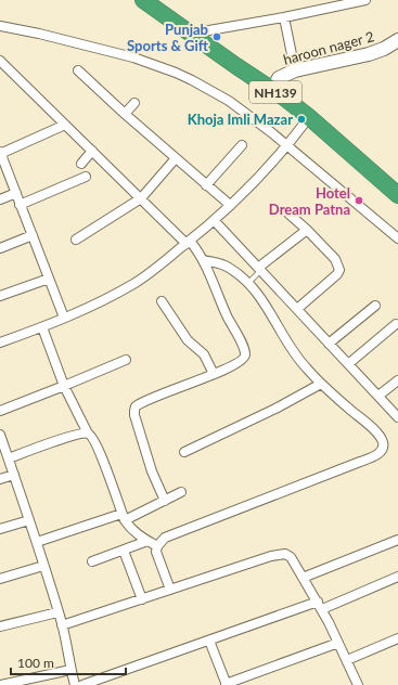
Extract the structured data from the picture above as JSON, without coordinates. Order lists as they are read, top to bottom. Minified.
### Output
{"streets":{"highway":["NH139"],"street":["haroon nager 2"]},"crossings":[["haroon nager 2","NH139"]],"places":["Punjab Sports & Gift","Khoja Imli Mazar","Hotel Dream Patna"],"scale_bar":"100 m"}
